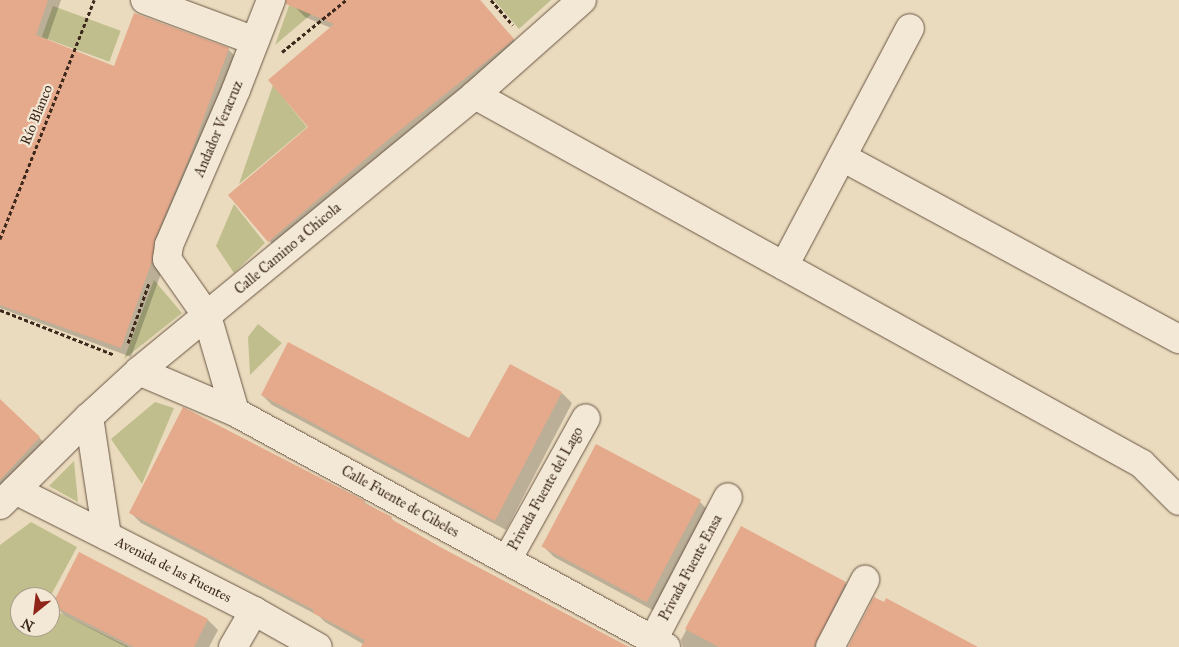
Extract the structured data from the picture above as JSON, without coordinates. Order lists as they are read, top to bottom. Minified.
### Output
{"streets":{"street":["Andador Veracruz","Calle Camino a Chicola","Privada Fuente del Lago","Calle Fuente de Cibeles","Privada Fuente Ensa","Avenida de las Fuentes"],"path":["Río Blanco"]},"crossings":[["Calle Camino a Chicola","Calle Fuente de Cibeles"],["Calle Camino a Chicola","Avenida de las Fuentes"],["Privada Fuente del Lago","Calle Fuente de Cibeles"],["Calle Fuente de Cibeles","Privada Fuente Ensa"]],"north":"bottom left"}
